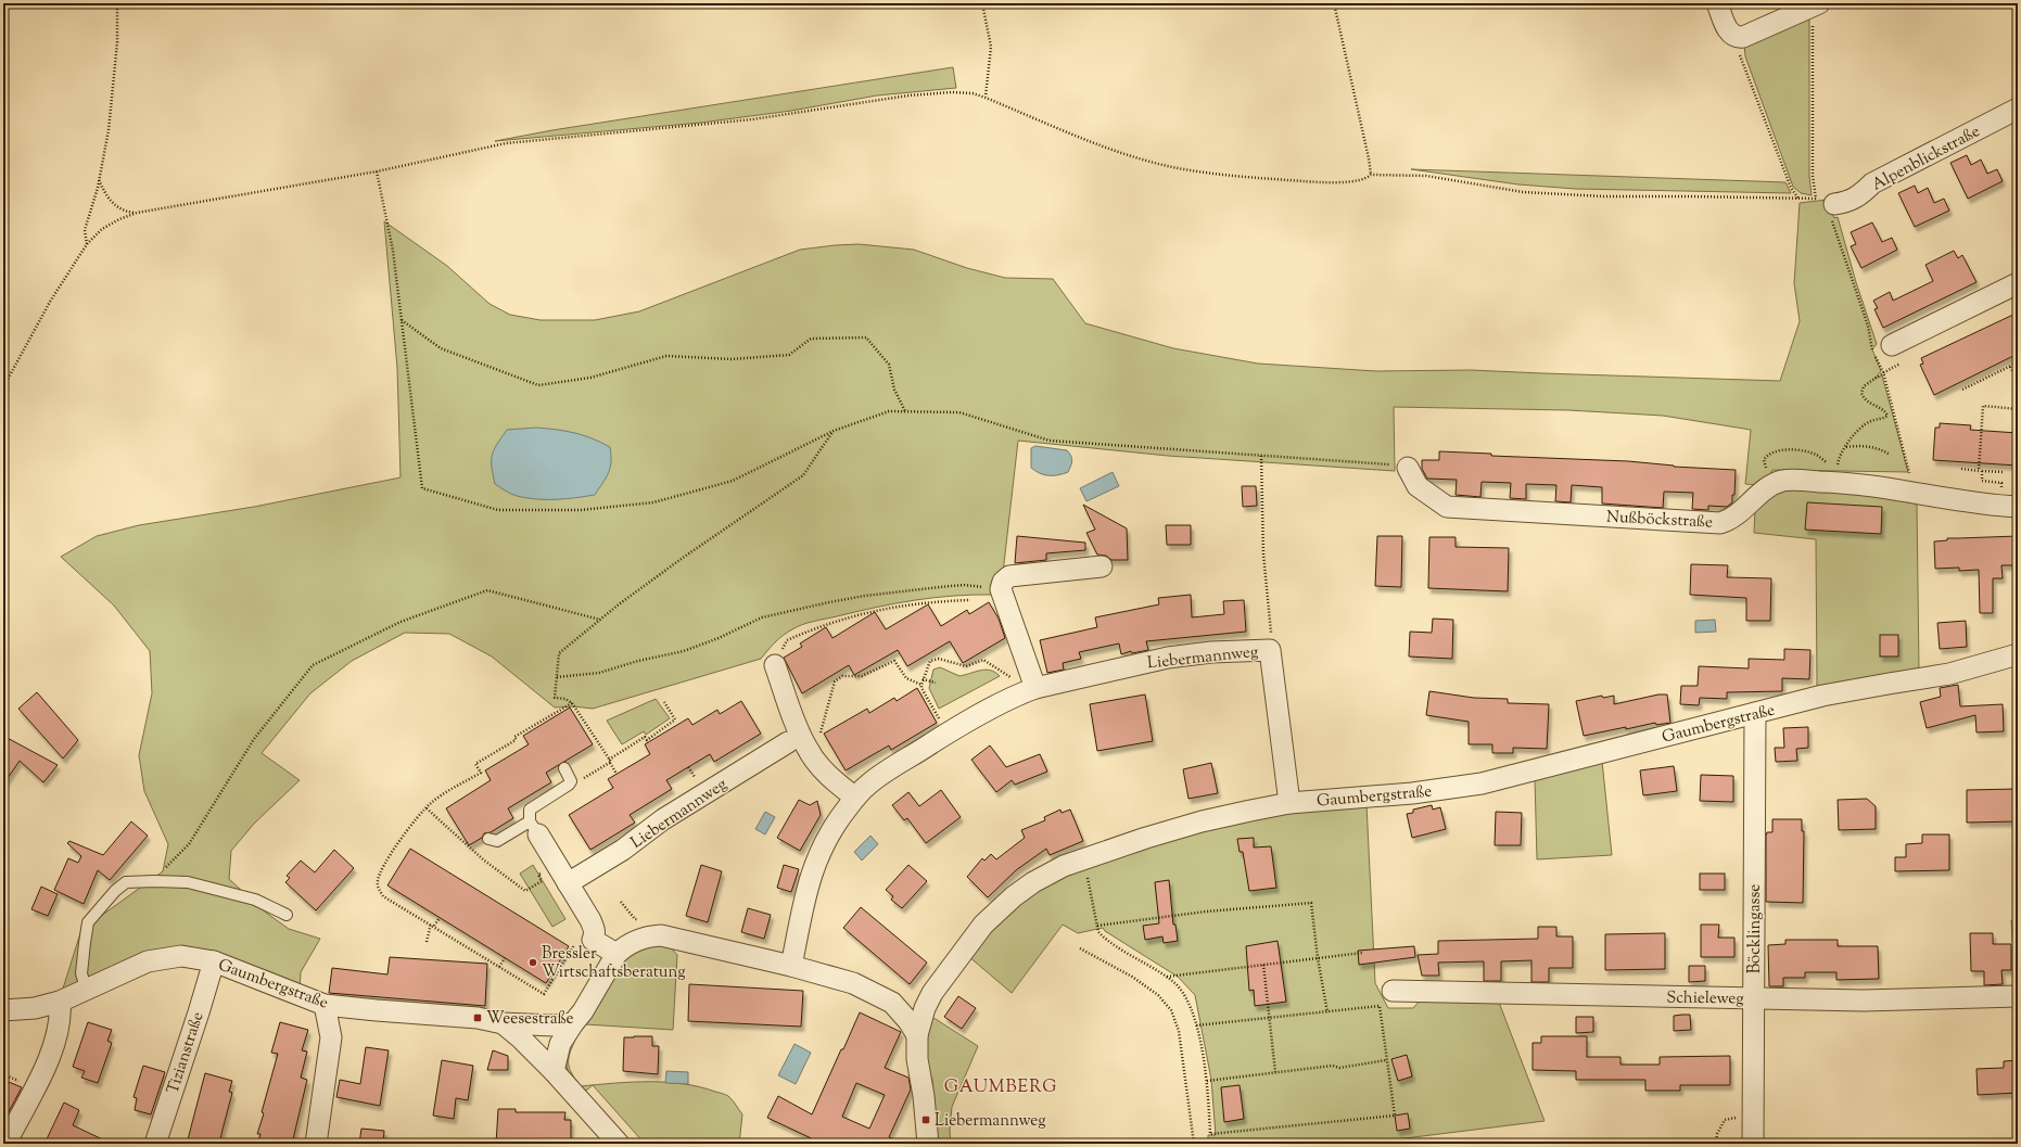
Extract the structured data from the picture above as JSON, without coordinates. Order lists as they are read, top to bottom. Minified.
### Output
{"streets":{"street":["Alpenblickstraße","Nußböckstraße","Liebermannweg","Gaumbergstraße","Böcklingasse","Schieleweg","Tizianstraße"]},"crossings":[["Liebermannweg","Gaumbergstraße"],["Gaumbergstraße","Böcklingasse"],["Gaumbergstraße","Tizianstraße"],["Böcklingasse","Schieleweg"]],"districts":["GAUMBERG"],"places":{"other":["Bressler Wirtschaftsberatung"],"transit":["Weesestraße","Liebermannweg"]}}
